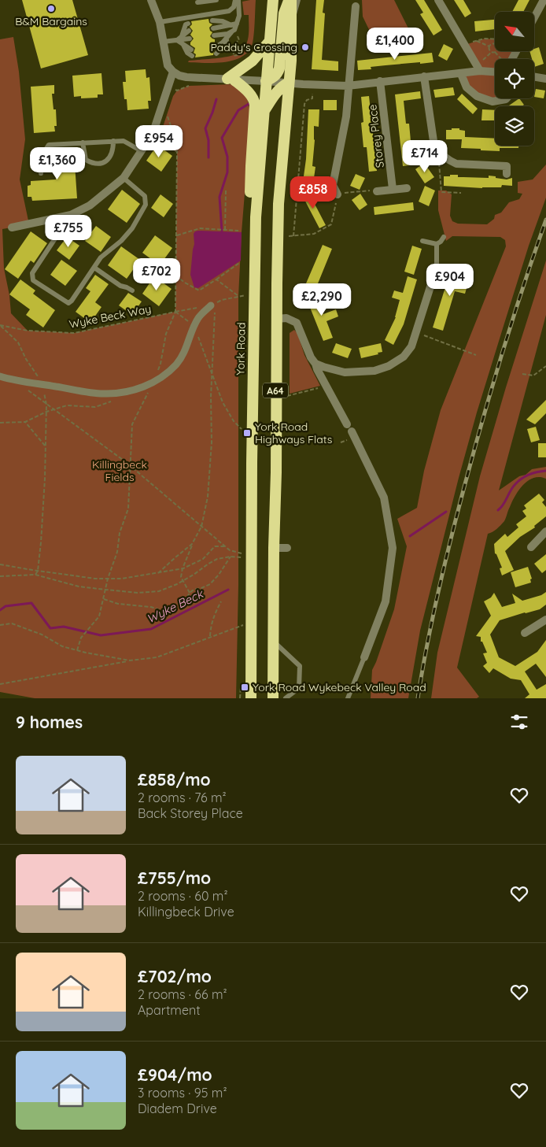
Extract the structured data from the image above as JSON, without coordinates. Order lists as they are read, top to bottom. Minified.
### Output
{"streets":{"highway":["York Road","A64"],"street":["Storey Place"],"path":["Wyke Beck Way"]},"crossings":[["Wyke Beck Way","York Road"]],"water":["Wyke Beck"],"parks":["Killingbeck Fields"],"places":{"other":["B&M Bargains","Paddy's Crossing"],"transit":["York Road Highways Flats","York Road Wykebeck Valley Road"]},"north":"top left","page":{"price":["£1,400","£954","£714","£1,360","£858","£755","£702","£904","£2,290"],"heading":"9 homes","list":[{"name":"£858/mo","note":"2 rooms · 76 m² · Back Storey Place"},{"name":"£755/mo","note":"2 rooms · 60 m² · Killingbeck Drive"},{"name":"£702/mo","note":"2 rooms · 66 m² · Apartment"},{"name":"£904/mo","note":"3 rooms · 95 m² · Diadem Drive"}]}}
